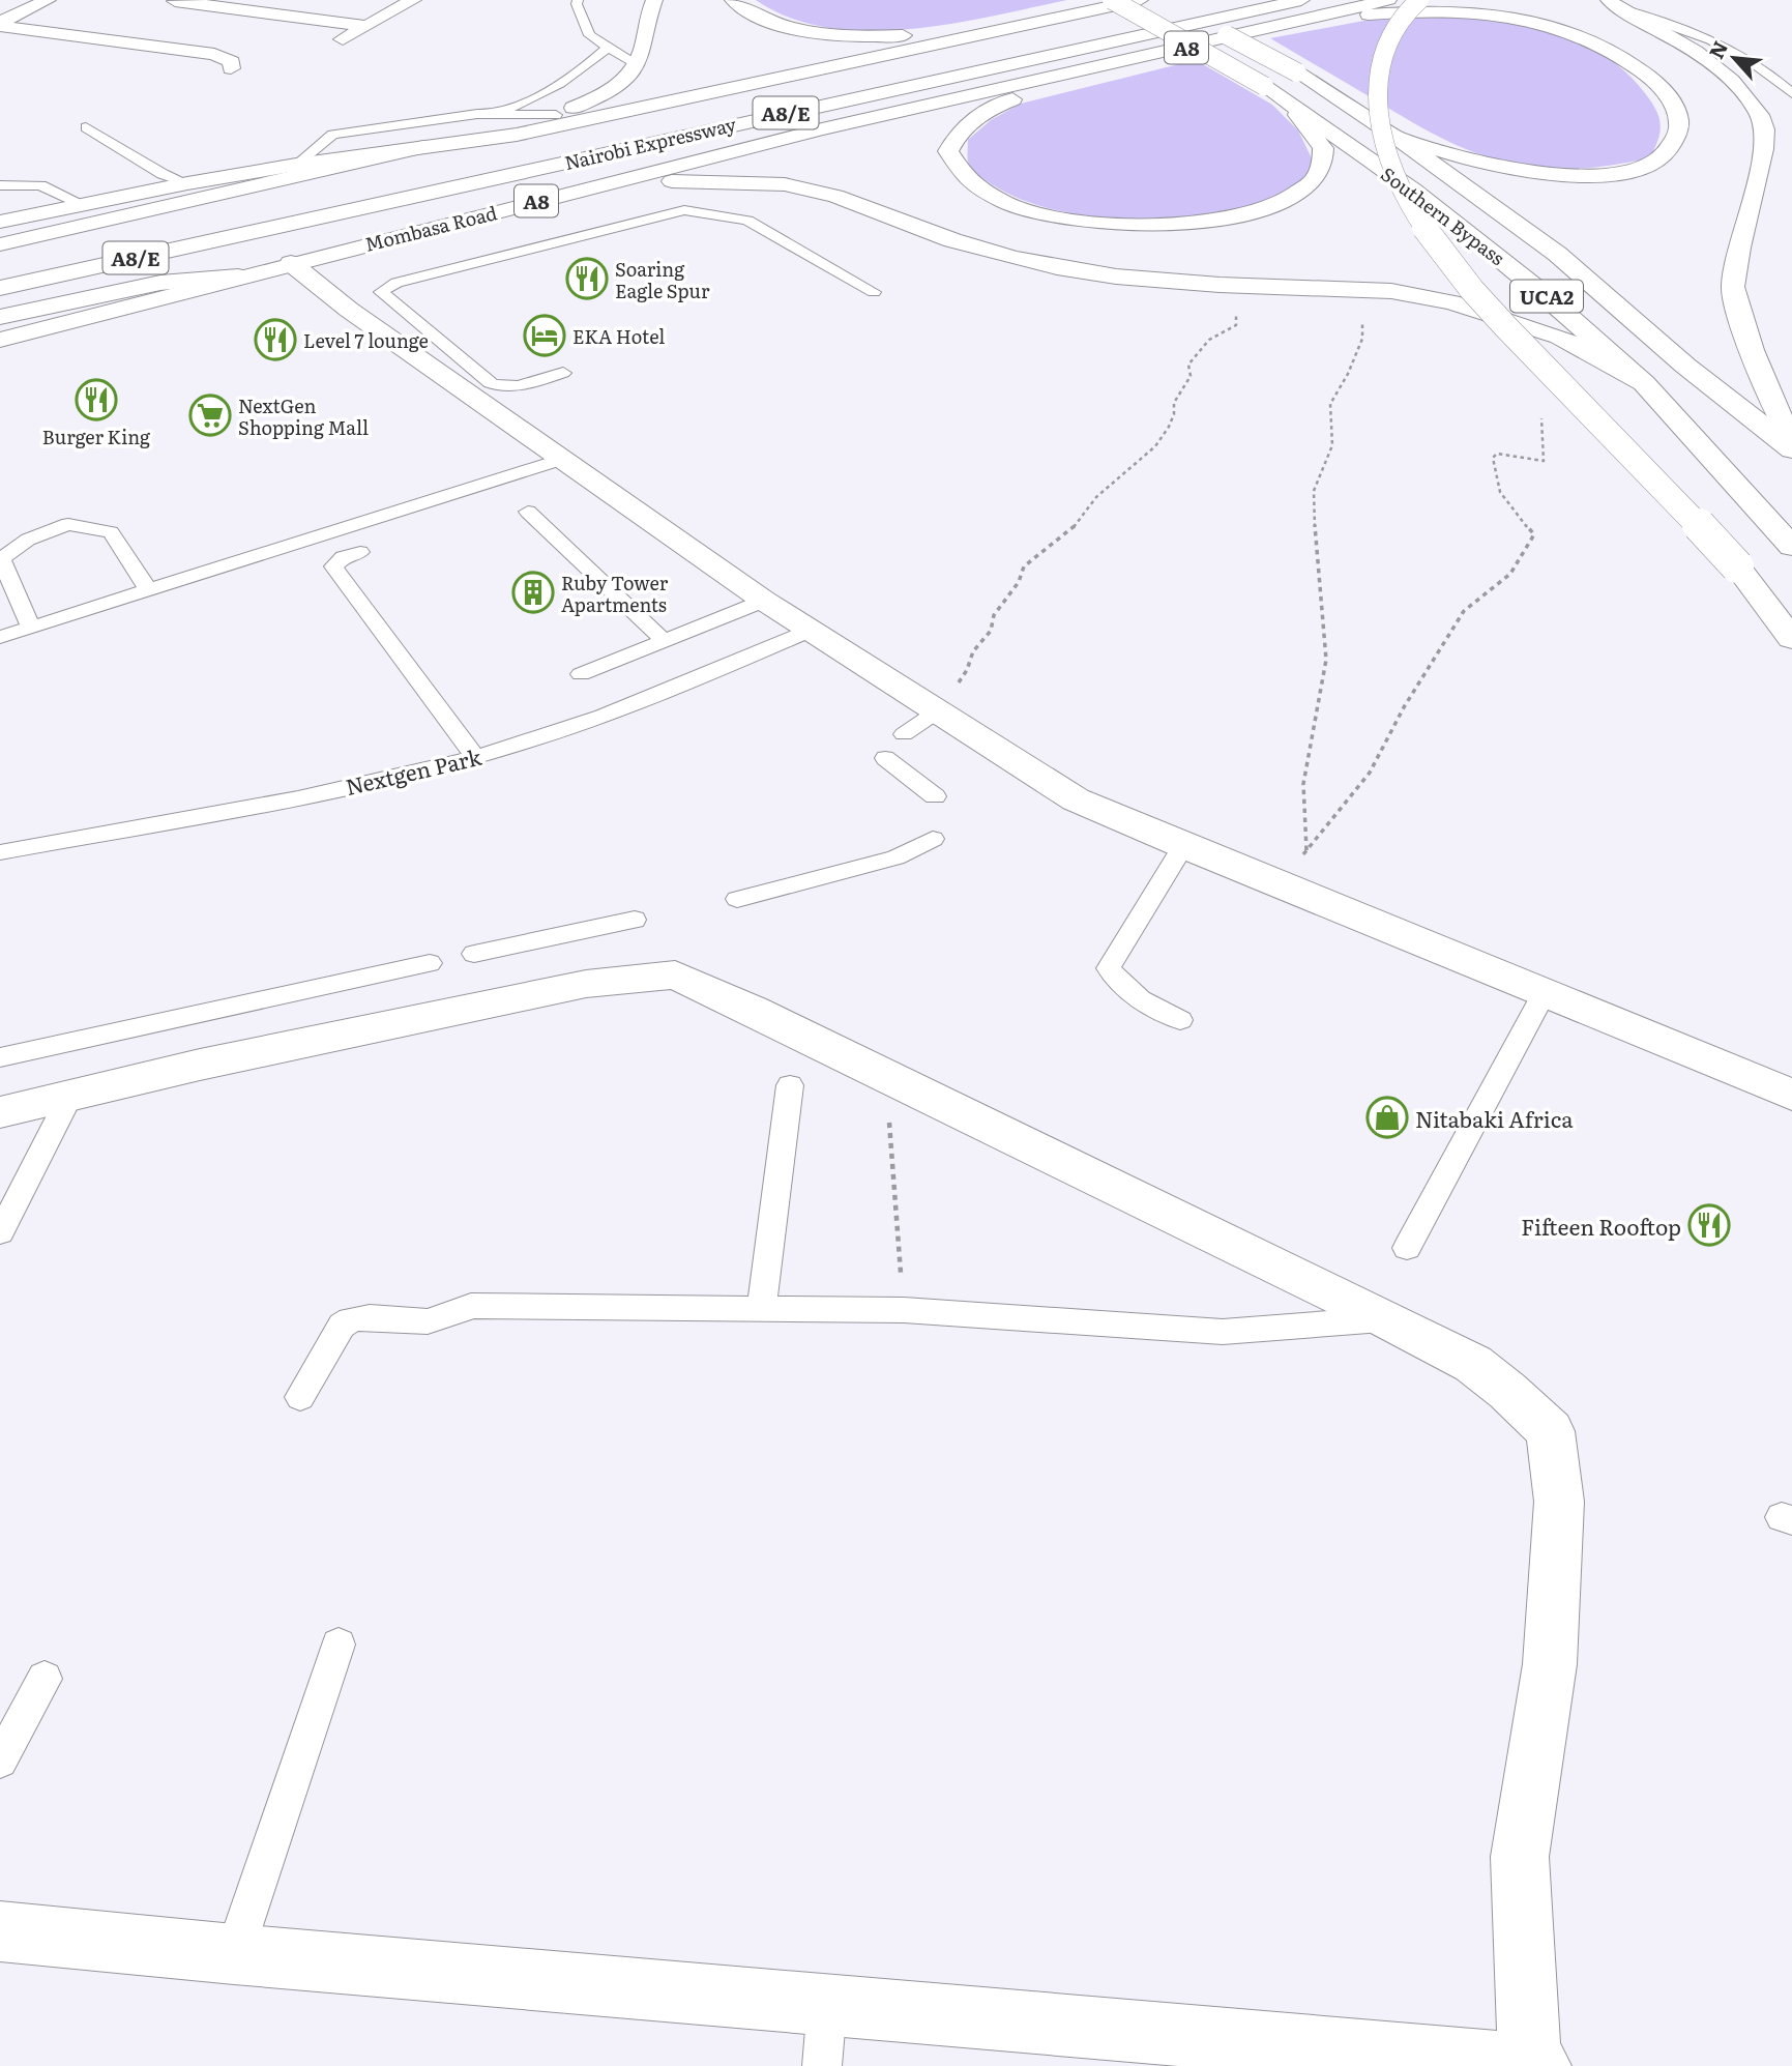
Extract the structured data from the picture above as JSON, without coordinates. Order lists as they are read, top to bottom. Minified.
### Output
{"streets":{"main road":["A8","A8/E","Nairobi Expressway","Southern Bypass","Mombasa Road","UCA2"],"lane":["Nextgen Park"]},"crossings":[["A8","Mombasa Road"]],"places":{"restaurant":["Soaring Eagle Spur","Level 7 lounge","Burger King","Fifteen Rooftop"],"hotel":["EKA Hotel"],"supermarket":["NextGen Shopping Mall"],"building":["Ruby Tower Apartments"],"shop":["Nitabaki Africa"]},"north":"top left"}
